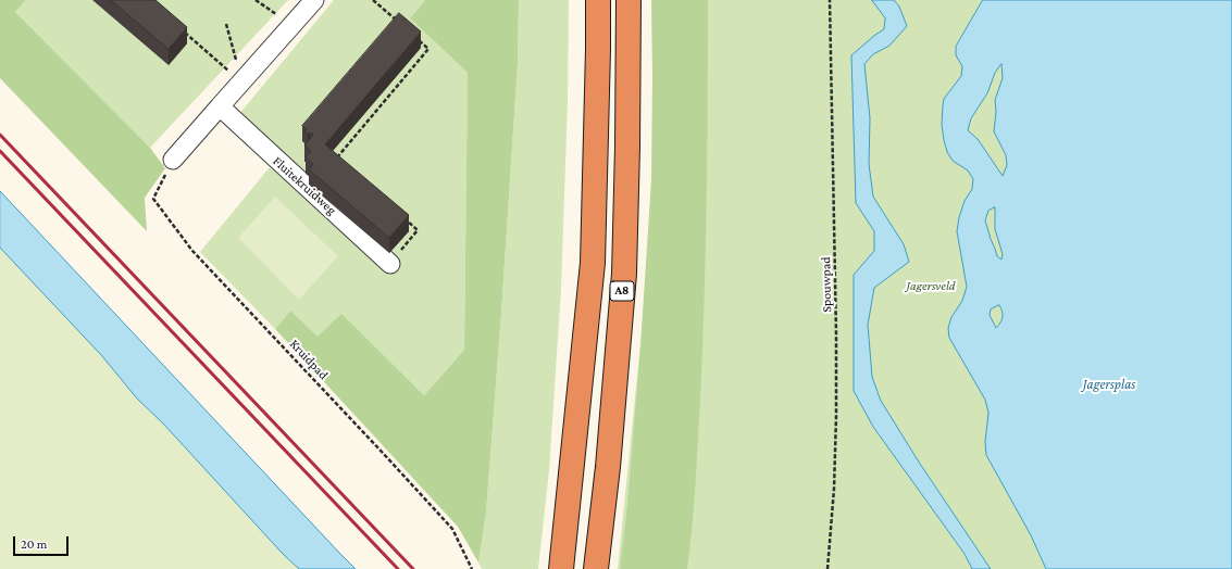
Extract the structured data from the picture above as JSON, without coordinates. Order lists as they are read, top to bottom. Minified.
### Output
{"streets":{"highway":["A8"],"street":["Fluitekruidweg"],"path":["Spouwpad","Kruidpad"]},"water":["Jagersplas"],"parks":["Jagersveld"],"scale_bar":"20 m"}
